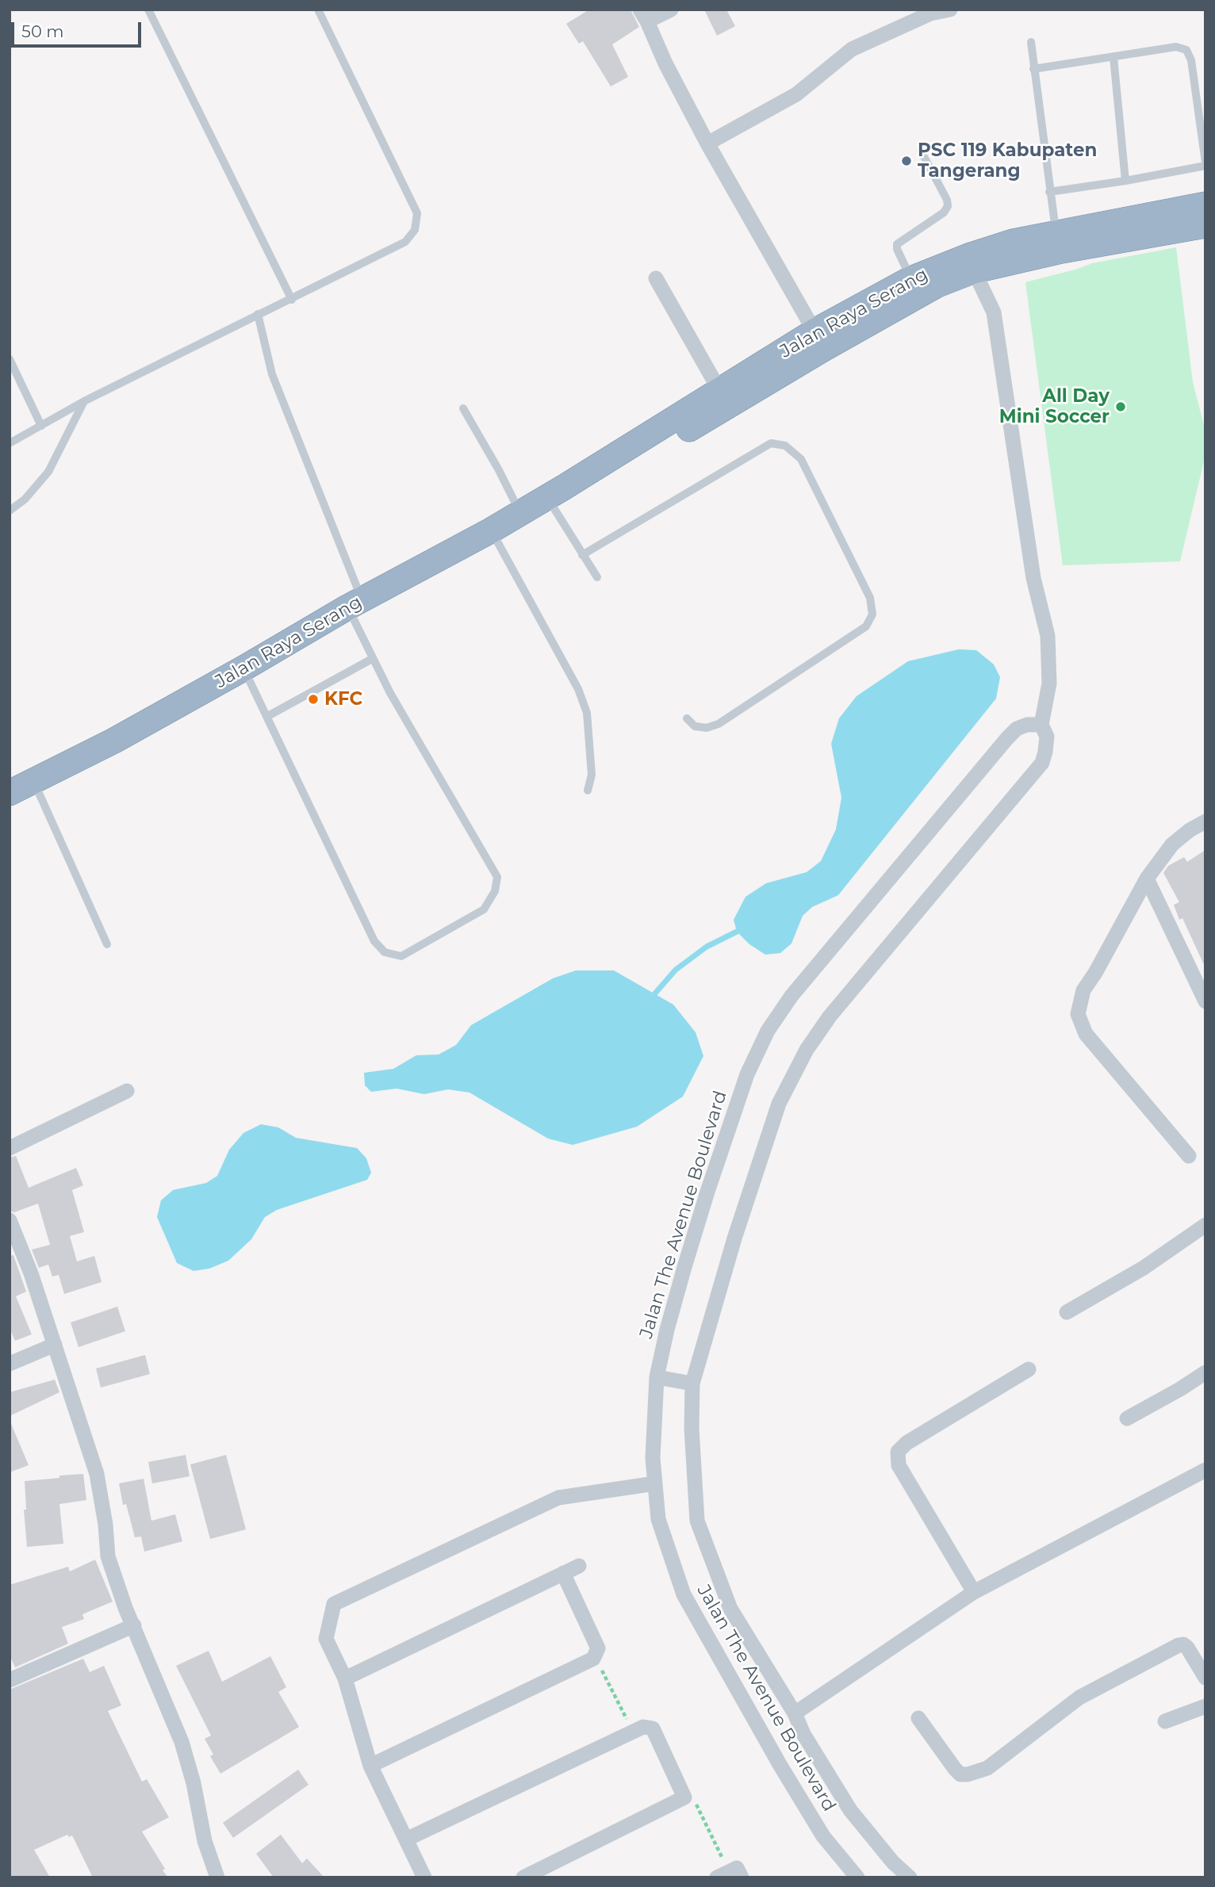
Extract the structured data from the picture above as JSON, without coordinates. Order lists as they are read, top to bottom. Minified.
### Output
{"streets":{"highway":["Jalan Raya Serang"],"street":["Jalan The Avenue Boulevard"]},"crossings":[["Jalan Raya Serang","Jalan The Avenue Boulevard"]],"places":["PSC 119 Kabupaten Tangerang","All Day Mini Soccer","KFC"],"scale_bar":"50 m"}
